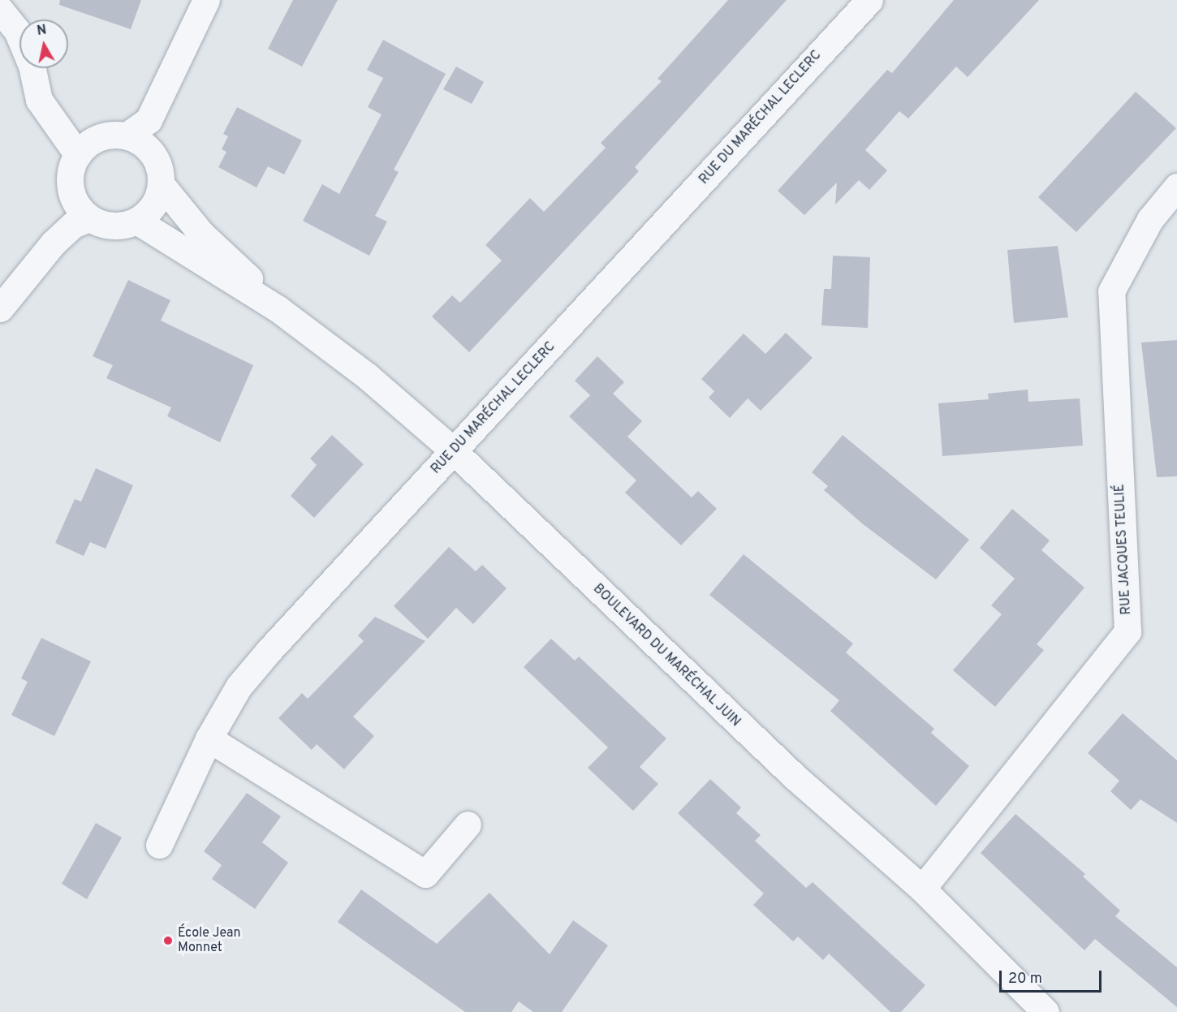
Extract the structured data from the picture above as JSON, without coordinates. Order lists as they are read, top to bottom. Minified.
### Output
{"streets":{"street":["RUE DU MARÉCHAL LECLERC","RUE JACQUES TEULIÉ","BOULEVARD DU MARÉCHAL JUIN"]},"crossings":[["RUE DU MARÉCHAL LECLERC","BOULEVARD DU MARÉCHAL JUIN"],["RUE JACQUES TEULIÉ","BOULEVARD DU MARÉCHAL JUIN"]],"places":["École Jean Monnet"],"scale_bar":"20 m","north":"top"}
